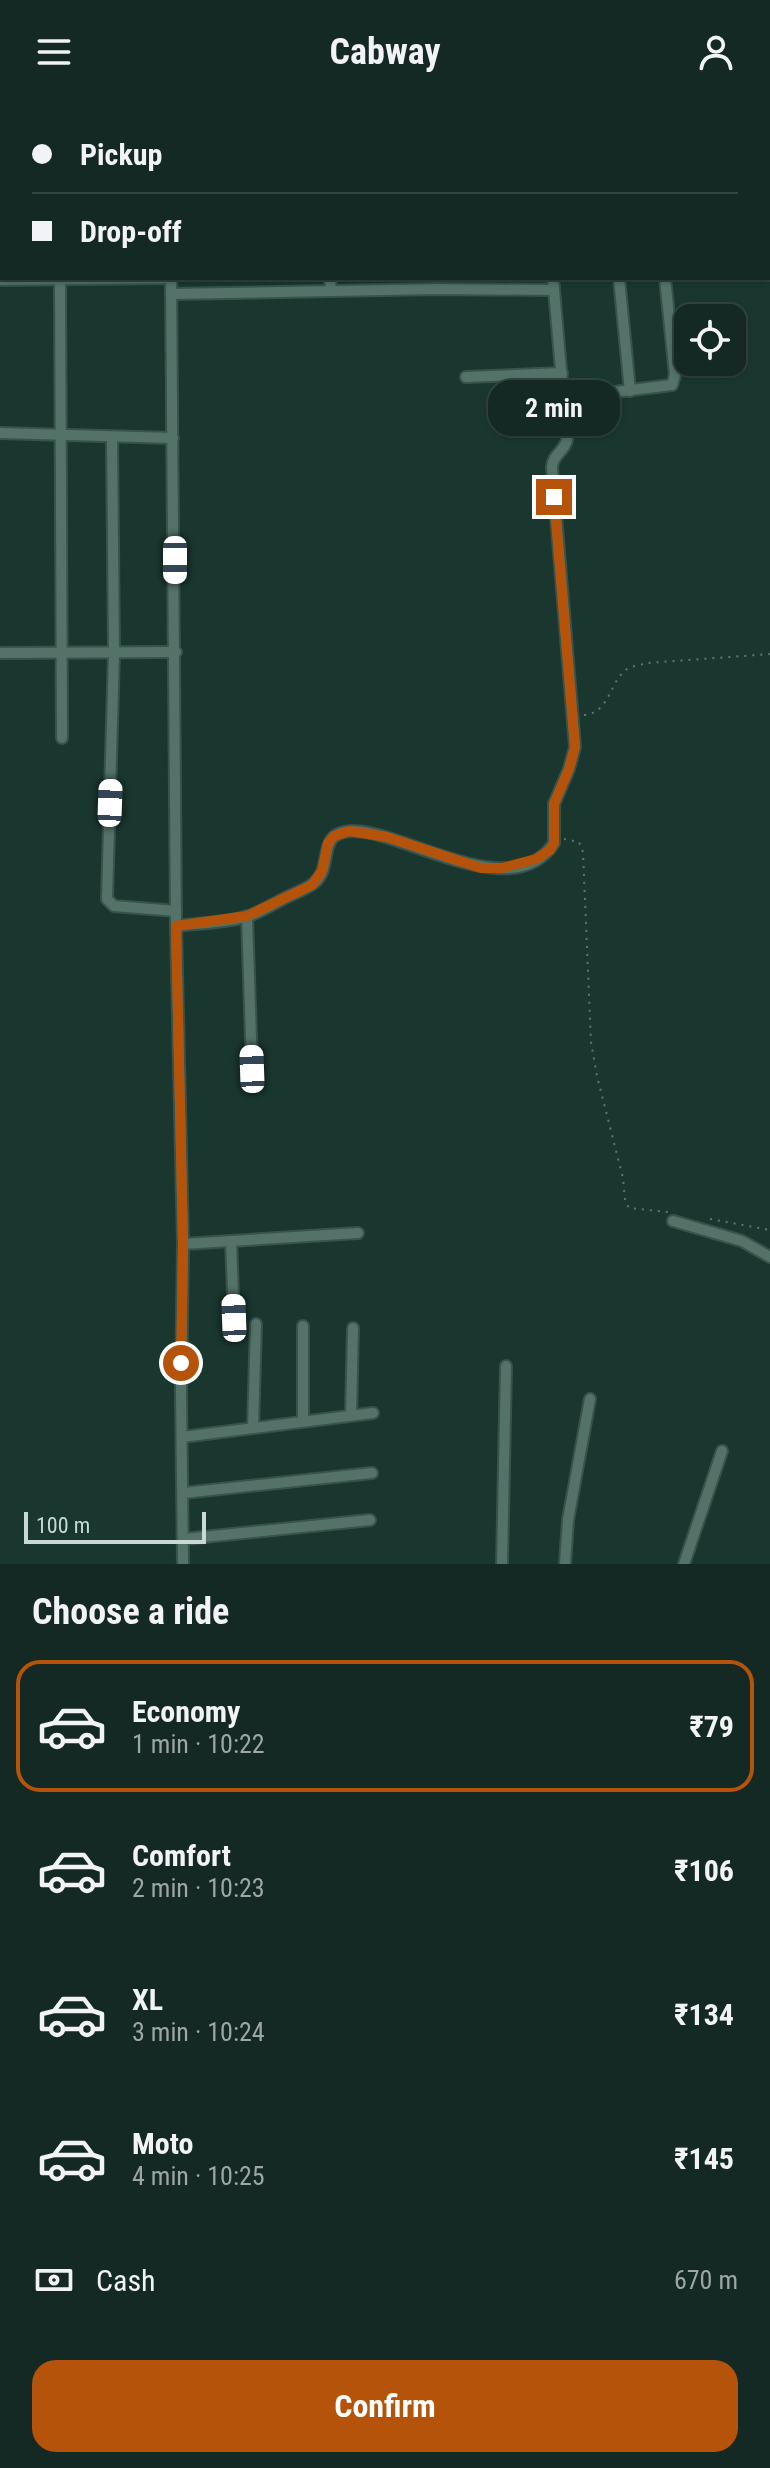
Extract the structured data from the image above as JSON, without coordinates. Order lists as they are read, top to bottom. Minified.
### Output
{"scale_bar":"100 m","page":{"header":"Cabway","banner":["Pickup","Drop-off"],"bubble":"2 min","scale":"100 m","heading":"Choose a ride","list":[{"name":"Economy","note":"1 min · 10:22","value":"₹79"},{"name":"Comfort","note":"2 min · 10:23","value":"₹106"},{"name":"XL","note":"3 min · 10:24","value":"₹134"},{"name":"Moto","note":"4 min · 10:25","value":"₹145"}],"pay":["Cash","670 m"],"buttons":"Confirm"}}
